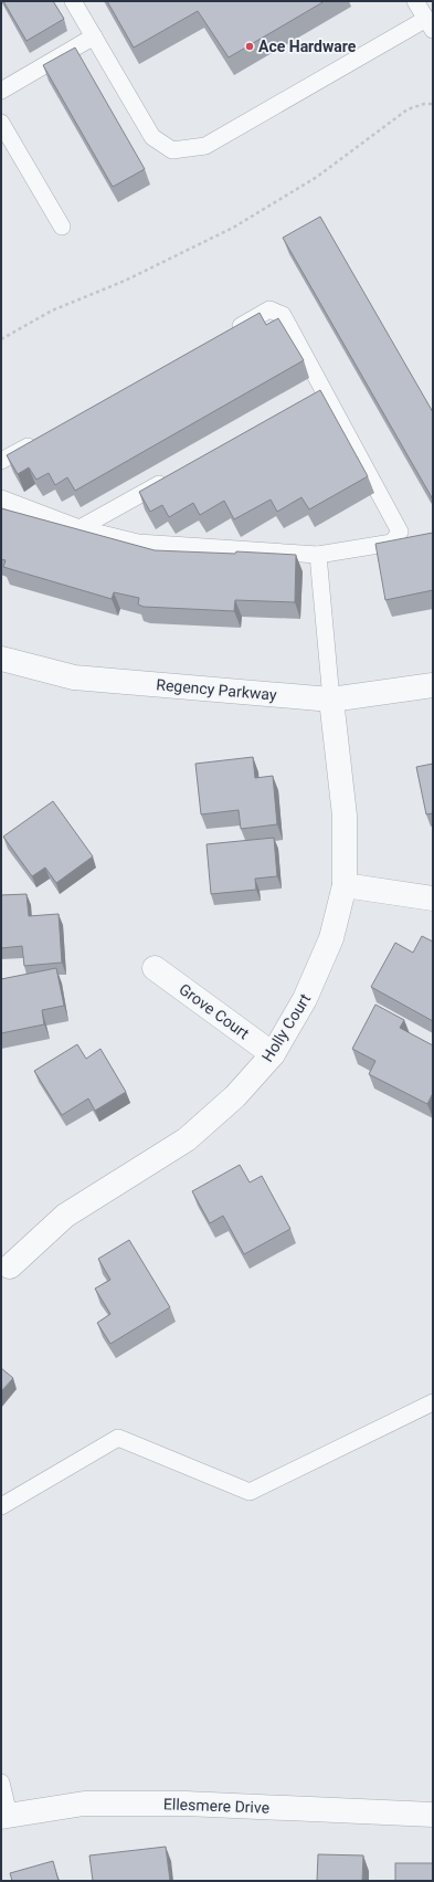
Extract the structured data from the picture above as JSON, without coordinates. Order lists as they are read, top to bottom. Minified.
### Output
{"streets":{"street":["Regency Parkway","Grove Court","Holly Court","Ellesmere Drive"]},"crossings":[["Regency Parkway","Holly Court"],["Grove Court","Holly Court"]],"places":["Ace Hardware"]}
